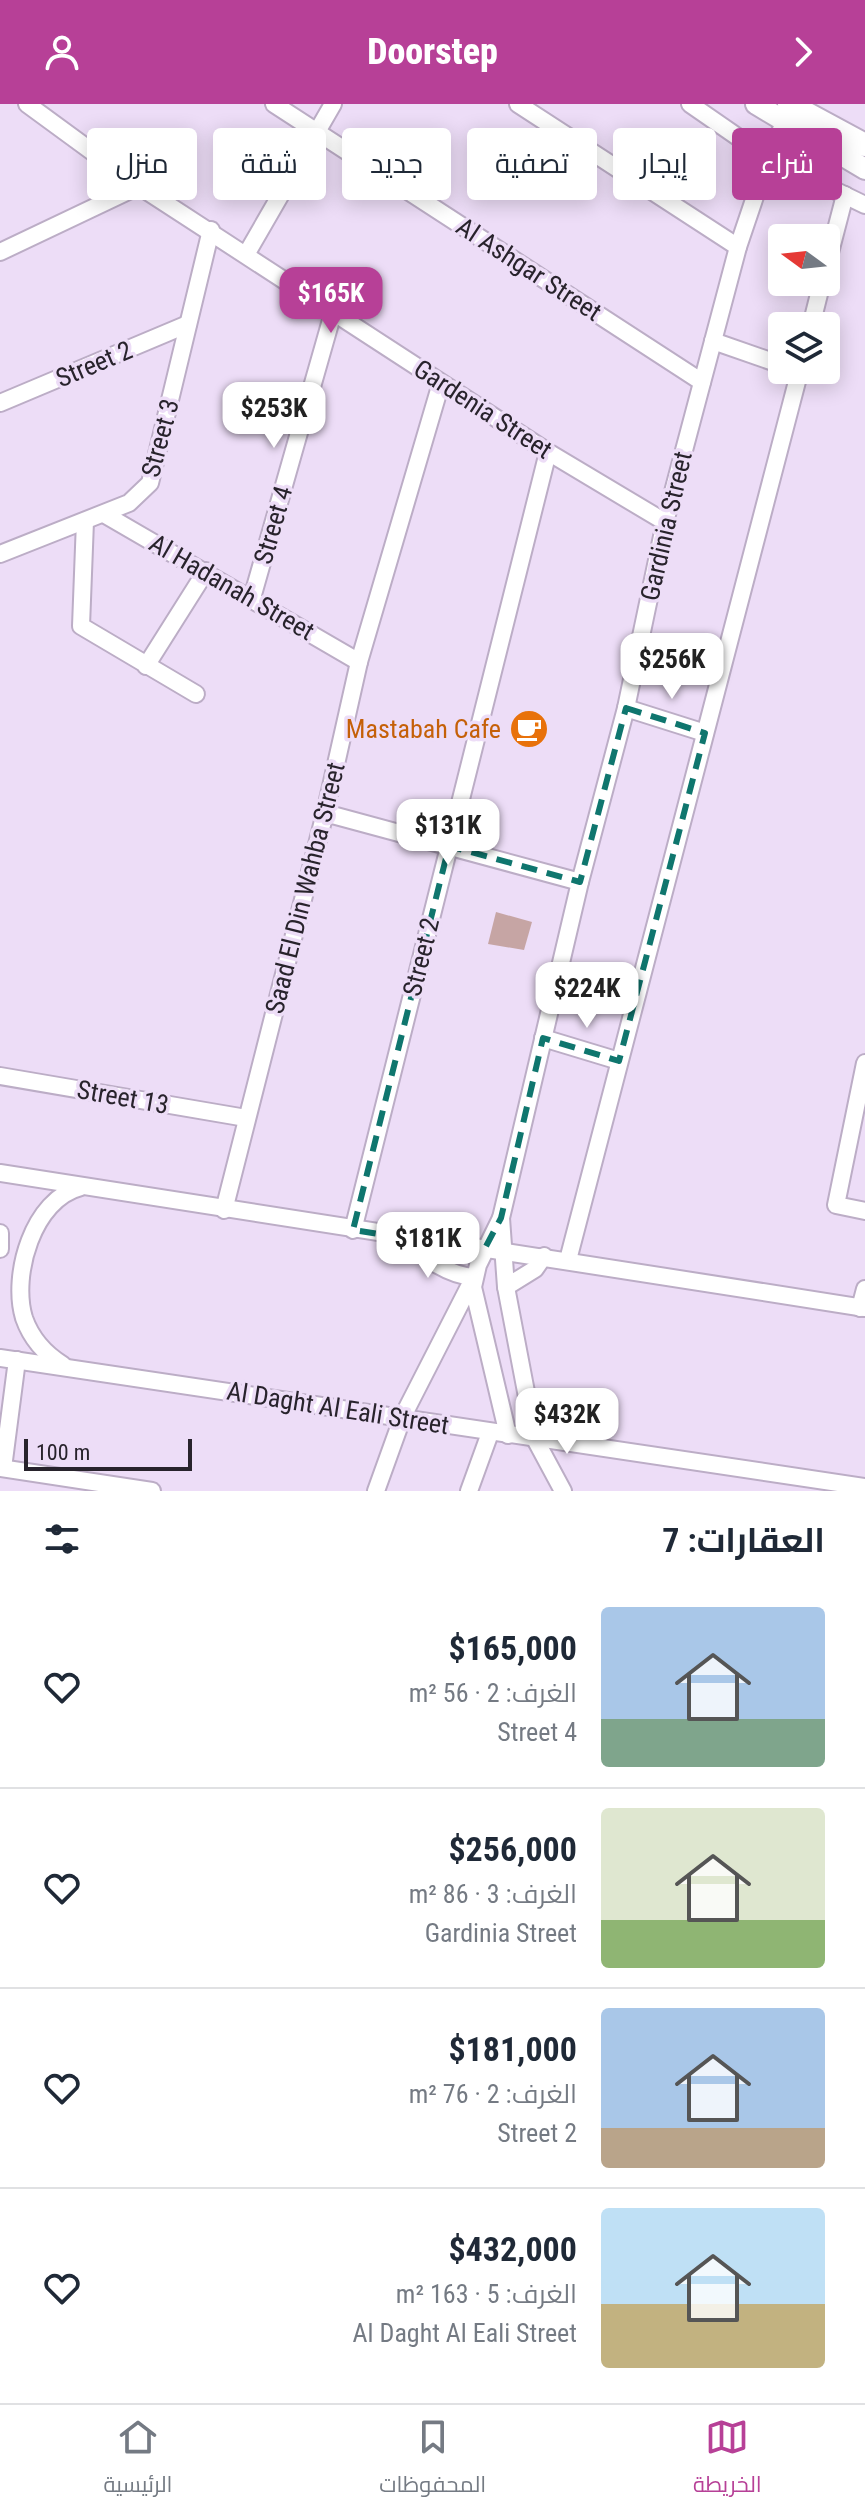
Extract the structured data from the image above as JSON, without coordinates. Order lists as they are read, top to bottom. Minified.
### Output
{"streets":{"street":["Al Ashgar Street","Street 2","Gardenia Street","Street 3","Street 4","Gardinia Street","Al Hadanah Street","Saad El Din Wahba Street","Street 13","Al Daght Al Eali Street"]},"crossings":[["Al Ashgar Street","Gardinia Street"],["Street 2","Gardenia Street"],["Street 2","Street 3"],["Gardenia Street","Street 3"],["Gardenia Street","Street 4"],["Gardenia Street","Gardinia Street"],["Gardenia Street","Saad El Din Wahba Street"],["Street 3","Al Hadanah Street"],["Street 4","Al Hadanah Street"],["Gardinia Street","Al Daght Al Eali Street"],["Al Hadanah Street","Saad El Din Wahba Street"],["Saad El Din Wahba Street","Street 13"]],"places":{"cafe":["Mastabah Cafe"]},"scale_bar":"100 m","north":"left","page":{"header":"Doorstep","chip":["شراء","إيجار","تصفية","جديد","شقة","منزل"],"price":["$165K","$253K","$256K","$131K","$224K","$181K","$432K"],"scale":"100 m","heading":"العقارات: 7","list":[{"name":"$165,000","note":"الغرف: 2 · 56 m² · Street 4"},{"name":"$256,000","note":"الغرف: 3 · 86 m² · Gardinia Street"},{"name":"$181,000","note":"الغرف: 2 · 76 m² · Street 2"},{"name":"$432,000","note":"الغرف: 5 · 163 m² · Al Daght Al Eali Street"}],"tabs":["الخريطة","المحفوظات","الرئيسية"]}}
